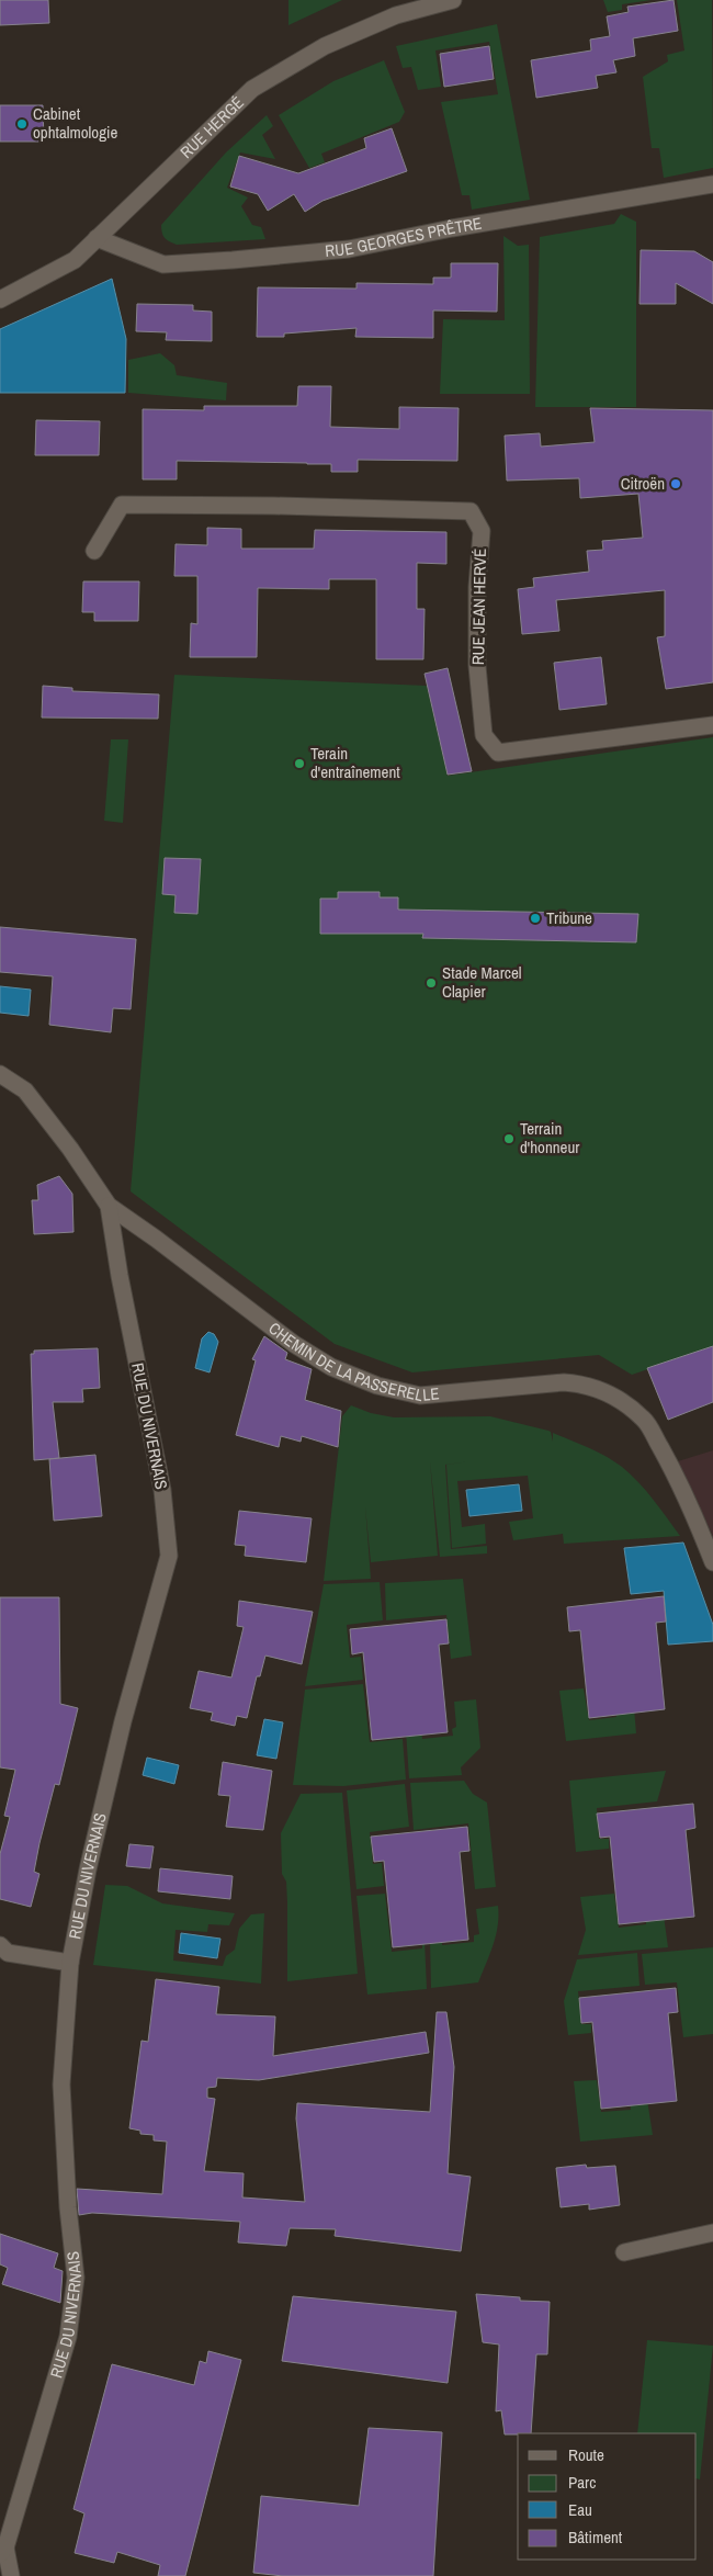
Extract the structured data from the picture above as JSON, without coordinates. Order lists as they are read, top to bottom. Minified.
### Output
{"streets":{"street":["RUE HERGÉ","RUE GEORGES PRÊTRE","RUE JEAN HERVÉ","CHEMIN DE LA PASSERELLE","RUE DU NIVERNAIS"]},"crossings":[["RUE HERGÉ","RUE GEORGES PRÊTRE"],["CHEMIN DE LA PASSERELLE","RUE DU NIVERNAIS"]],"places":["Cabinet ophtalmologie","Citroën","Terain d'entraînement","Tribune","Stade Marcel Clapier","Terrain d'honneur"],"legend":["Route","Parc","Eau","Bâtiment"]}
